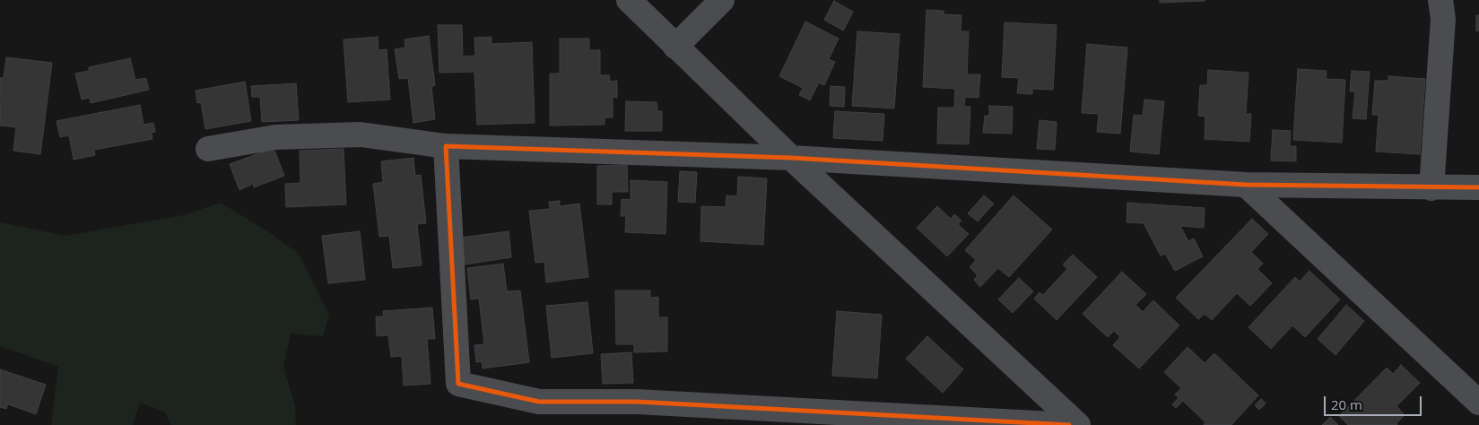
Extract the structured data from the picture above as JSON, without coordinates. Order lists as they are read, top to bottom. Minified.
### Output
{"scale_bar":"20 m"}
